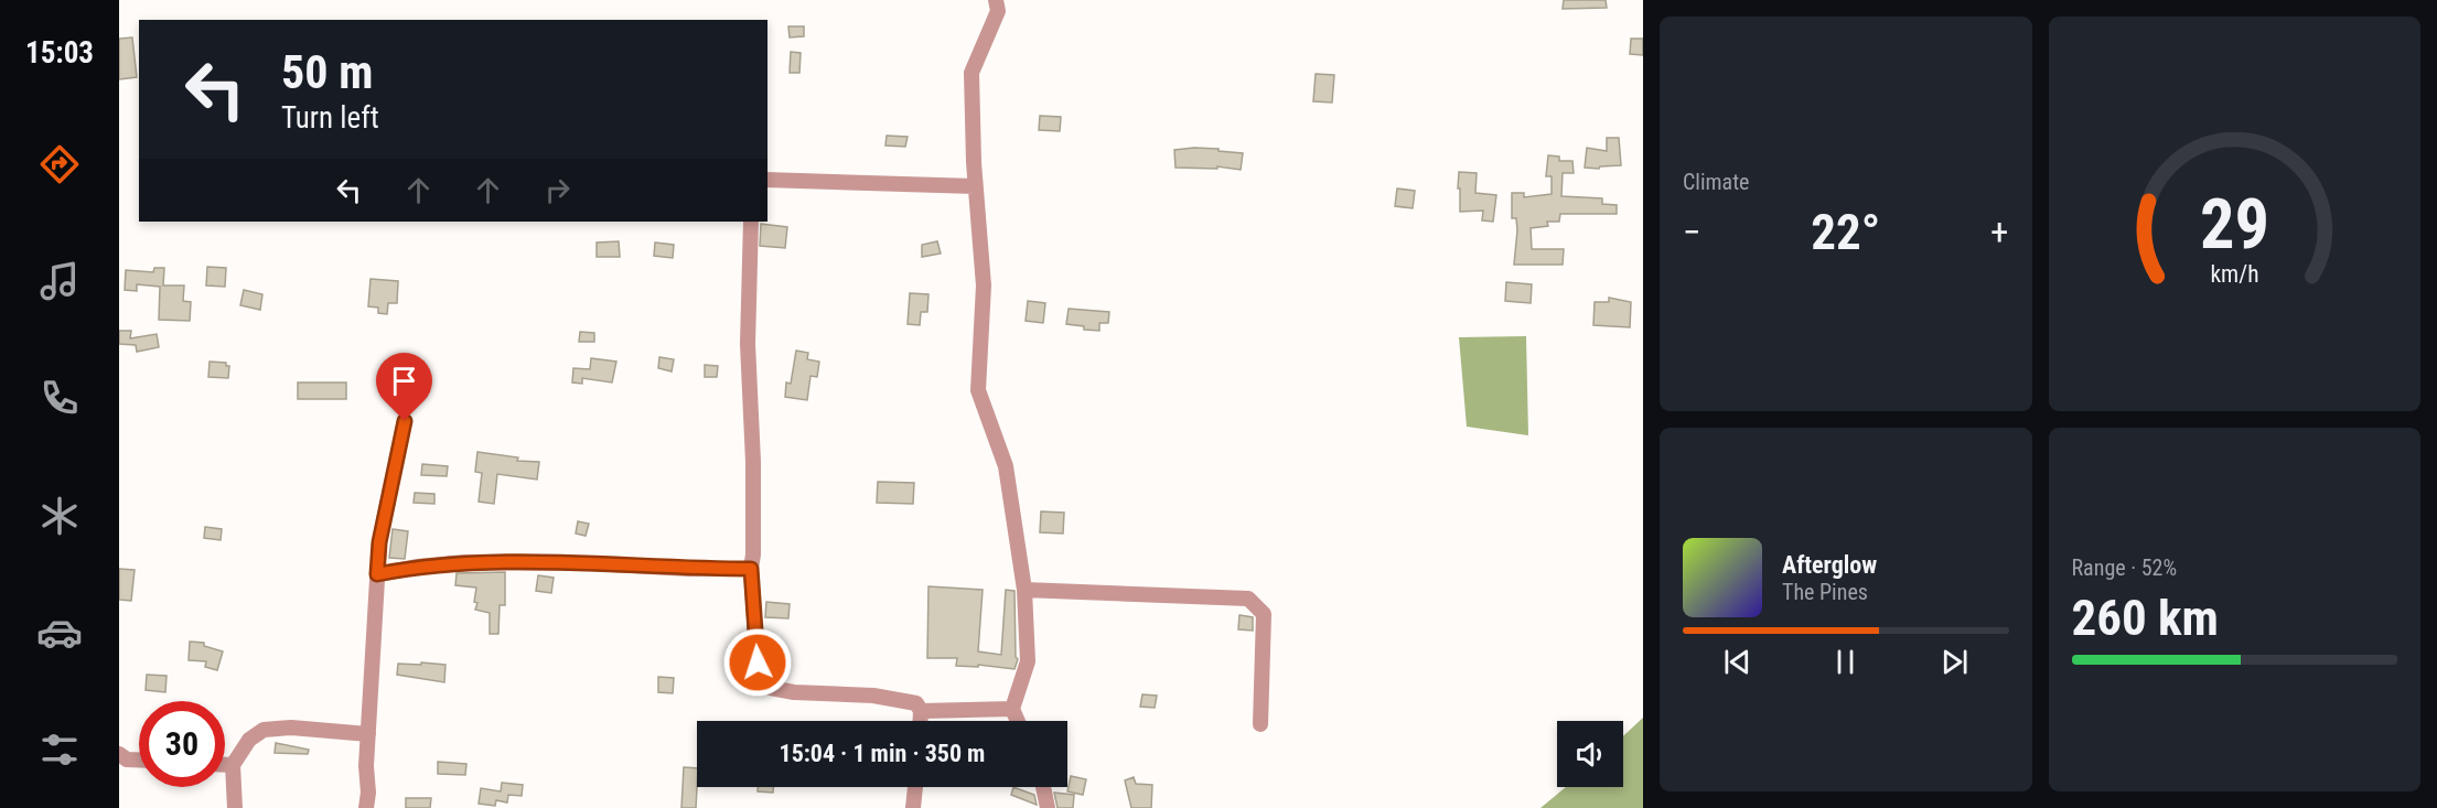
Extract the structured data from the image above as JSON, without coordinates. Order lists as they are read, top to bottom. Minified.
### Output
{"page":{"tabs":"15:03","tile":["Climate",["Range · 52%","260 km"]],"turn":["50 m","Turn left"],"heat":["−","22°","+"],"song":["Afterglow","The Pines"],"limit":"30","trip":"15:04 · 1 min · 350 m","gauge":["29","km/h"]}}
